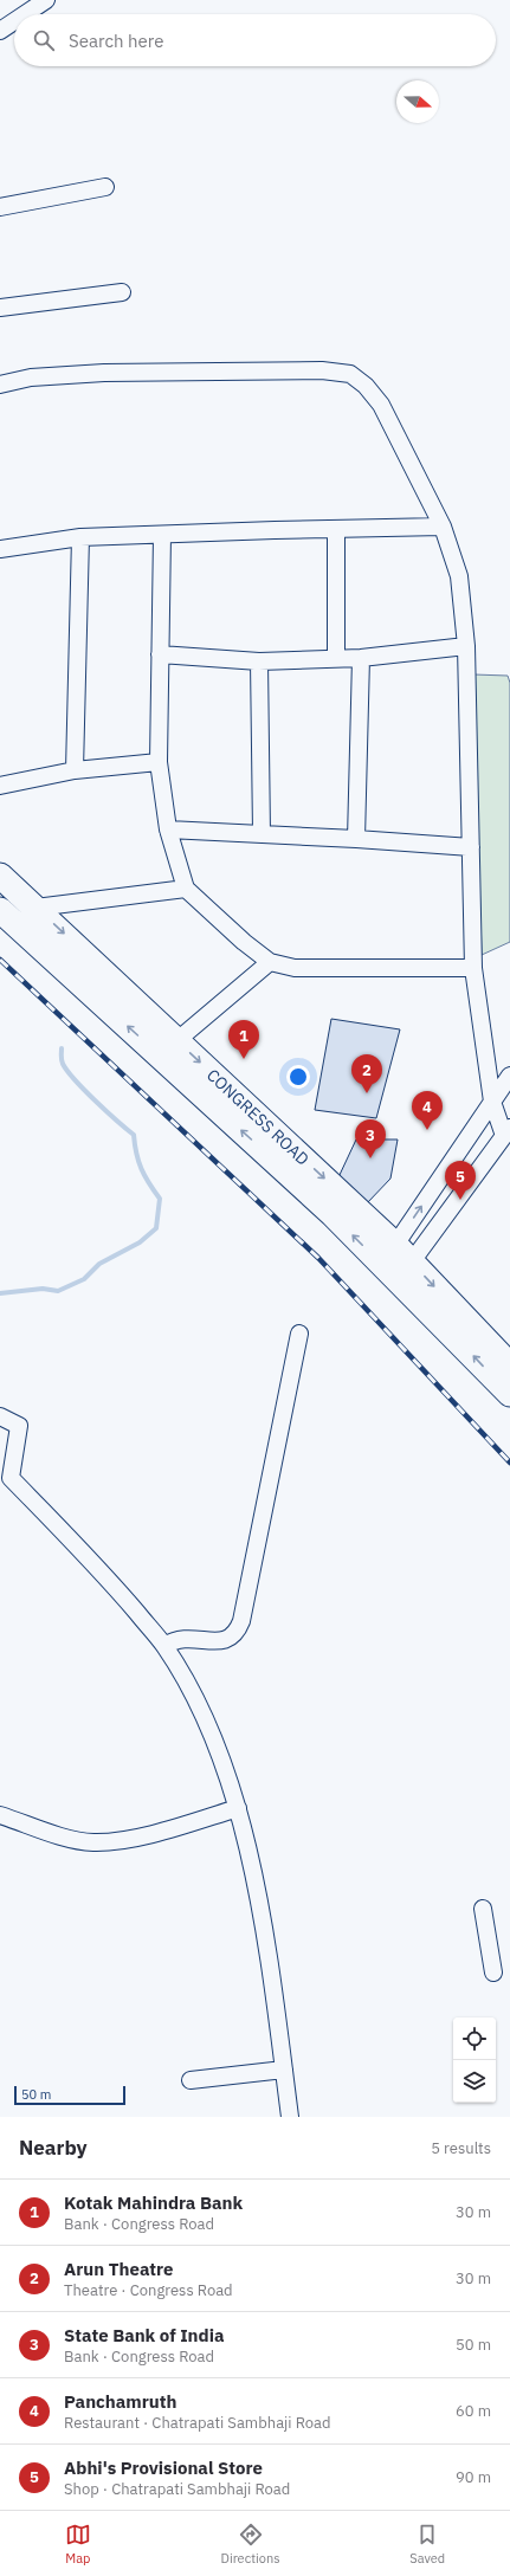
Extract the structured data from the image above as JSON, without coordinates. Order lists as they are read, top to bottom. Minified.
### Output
{"streets":{"highway":["CONGRESS ROAD"]},"scale_bar":"50 m","north":"right","page":{"search":"Search here","pins":["1","2","4","3","5"],"scale":"50 m","heading":["Nearby","5 results"],"list":[{"mark":"1","name":"Kotak Mahindra Bank","note":"Bank · Congress Road","value":"30 m"},{"mark":"2","name":"Arun Theatre","note":"Theatre · Congress Road","value":"30 m"},{"mark":"3","name":"State Bank of India","note":"Bank · Congress Road","value":"50 m"},{"mark":"4","name":"Panchamruth","note":"Restaurant · Chatrapati Sambhaji Road","value":"60 m"},{"mark":"5","name":"Abhi's Provisional Store","note":"Shop · Chatrapati Sambhaji Road","value":"90 m"}],"nav":["Map","Directions","Saved"]}}
